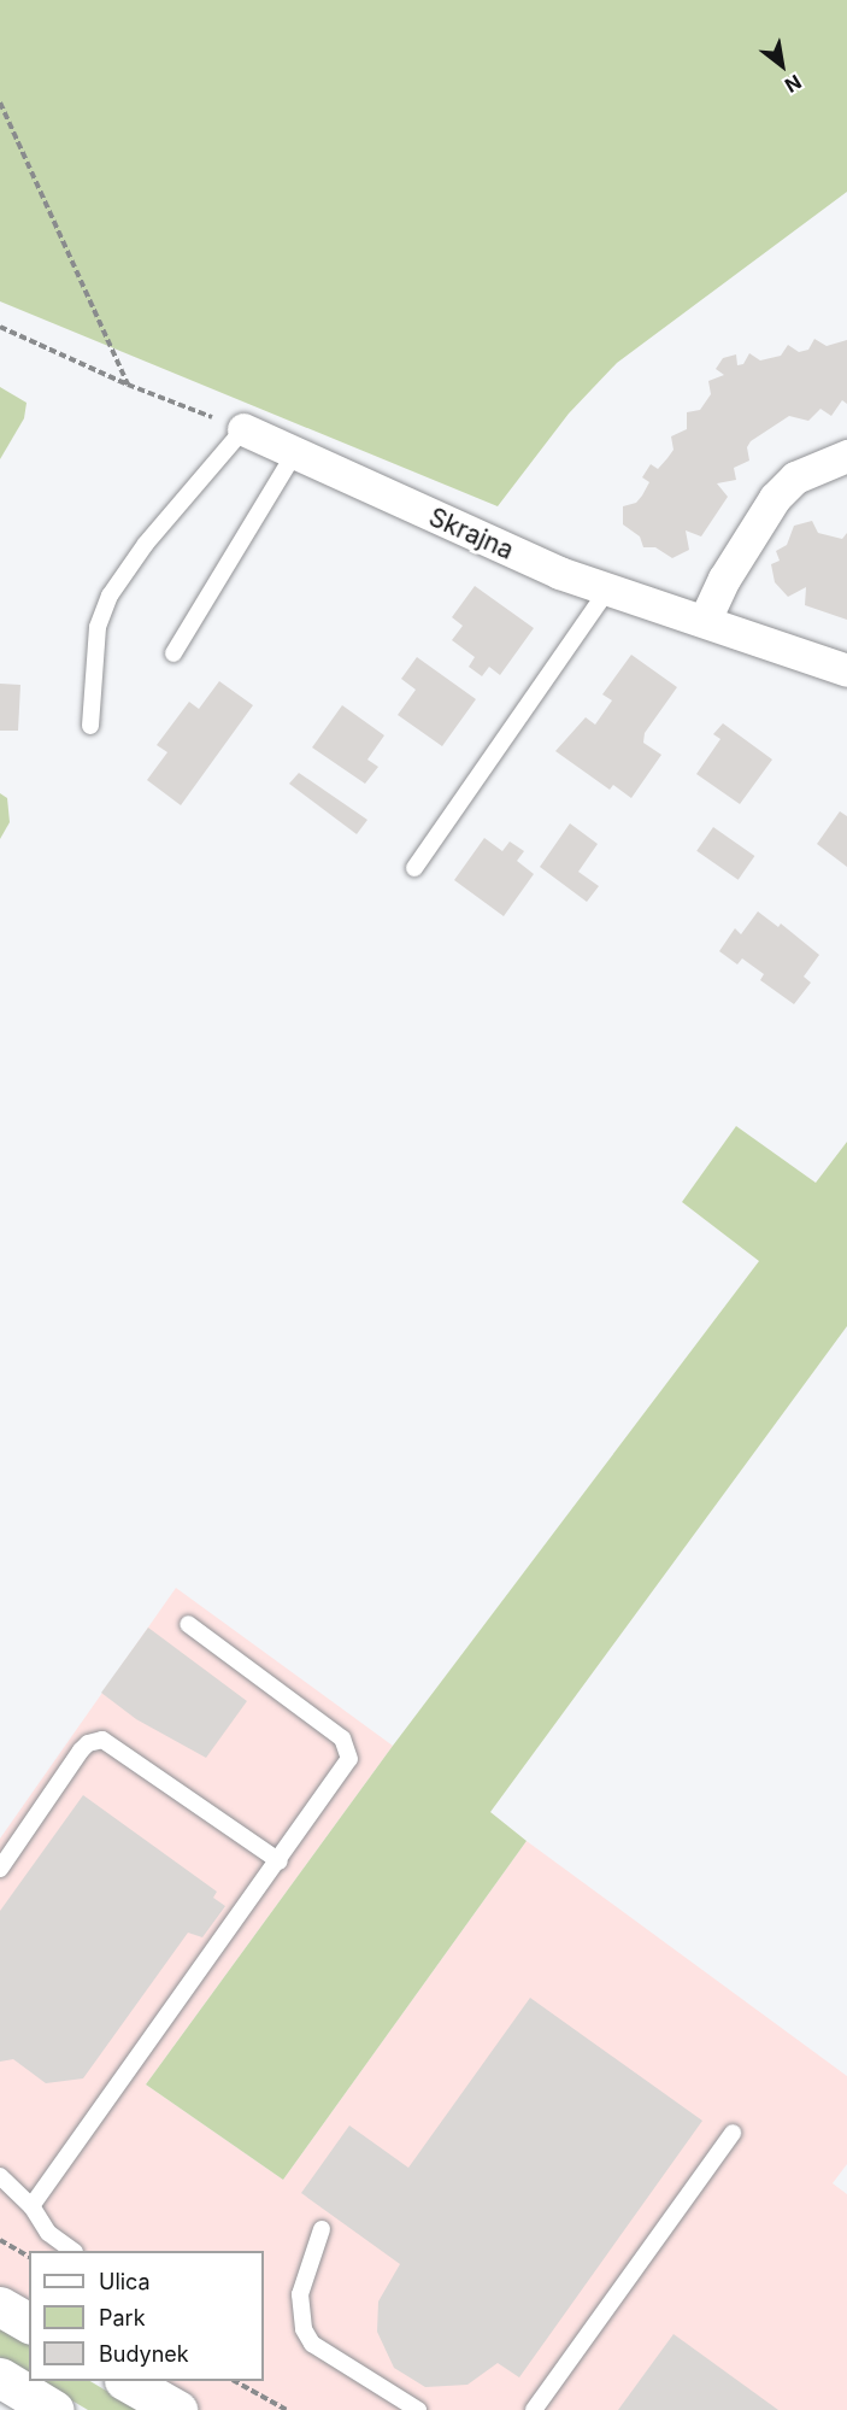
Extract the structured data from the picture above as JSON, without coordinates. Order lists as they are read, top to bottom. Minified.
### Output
{"streets":{"street":["Skrajna"]},"legend":["Ulica","Park","Budynek"],"north":"bottom right"}
